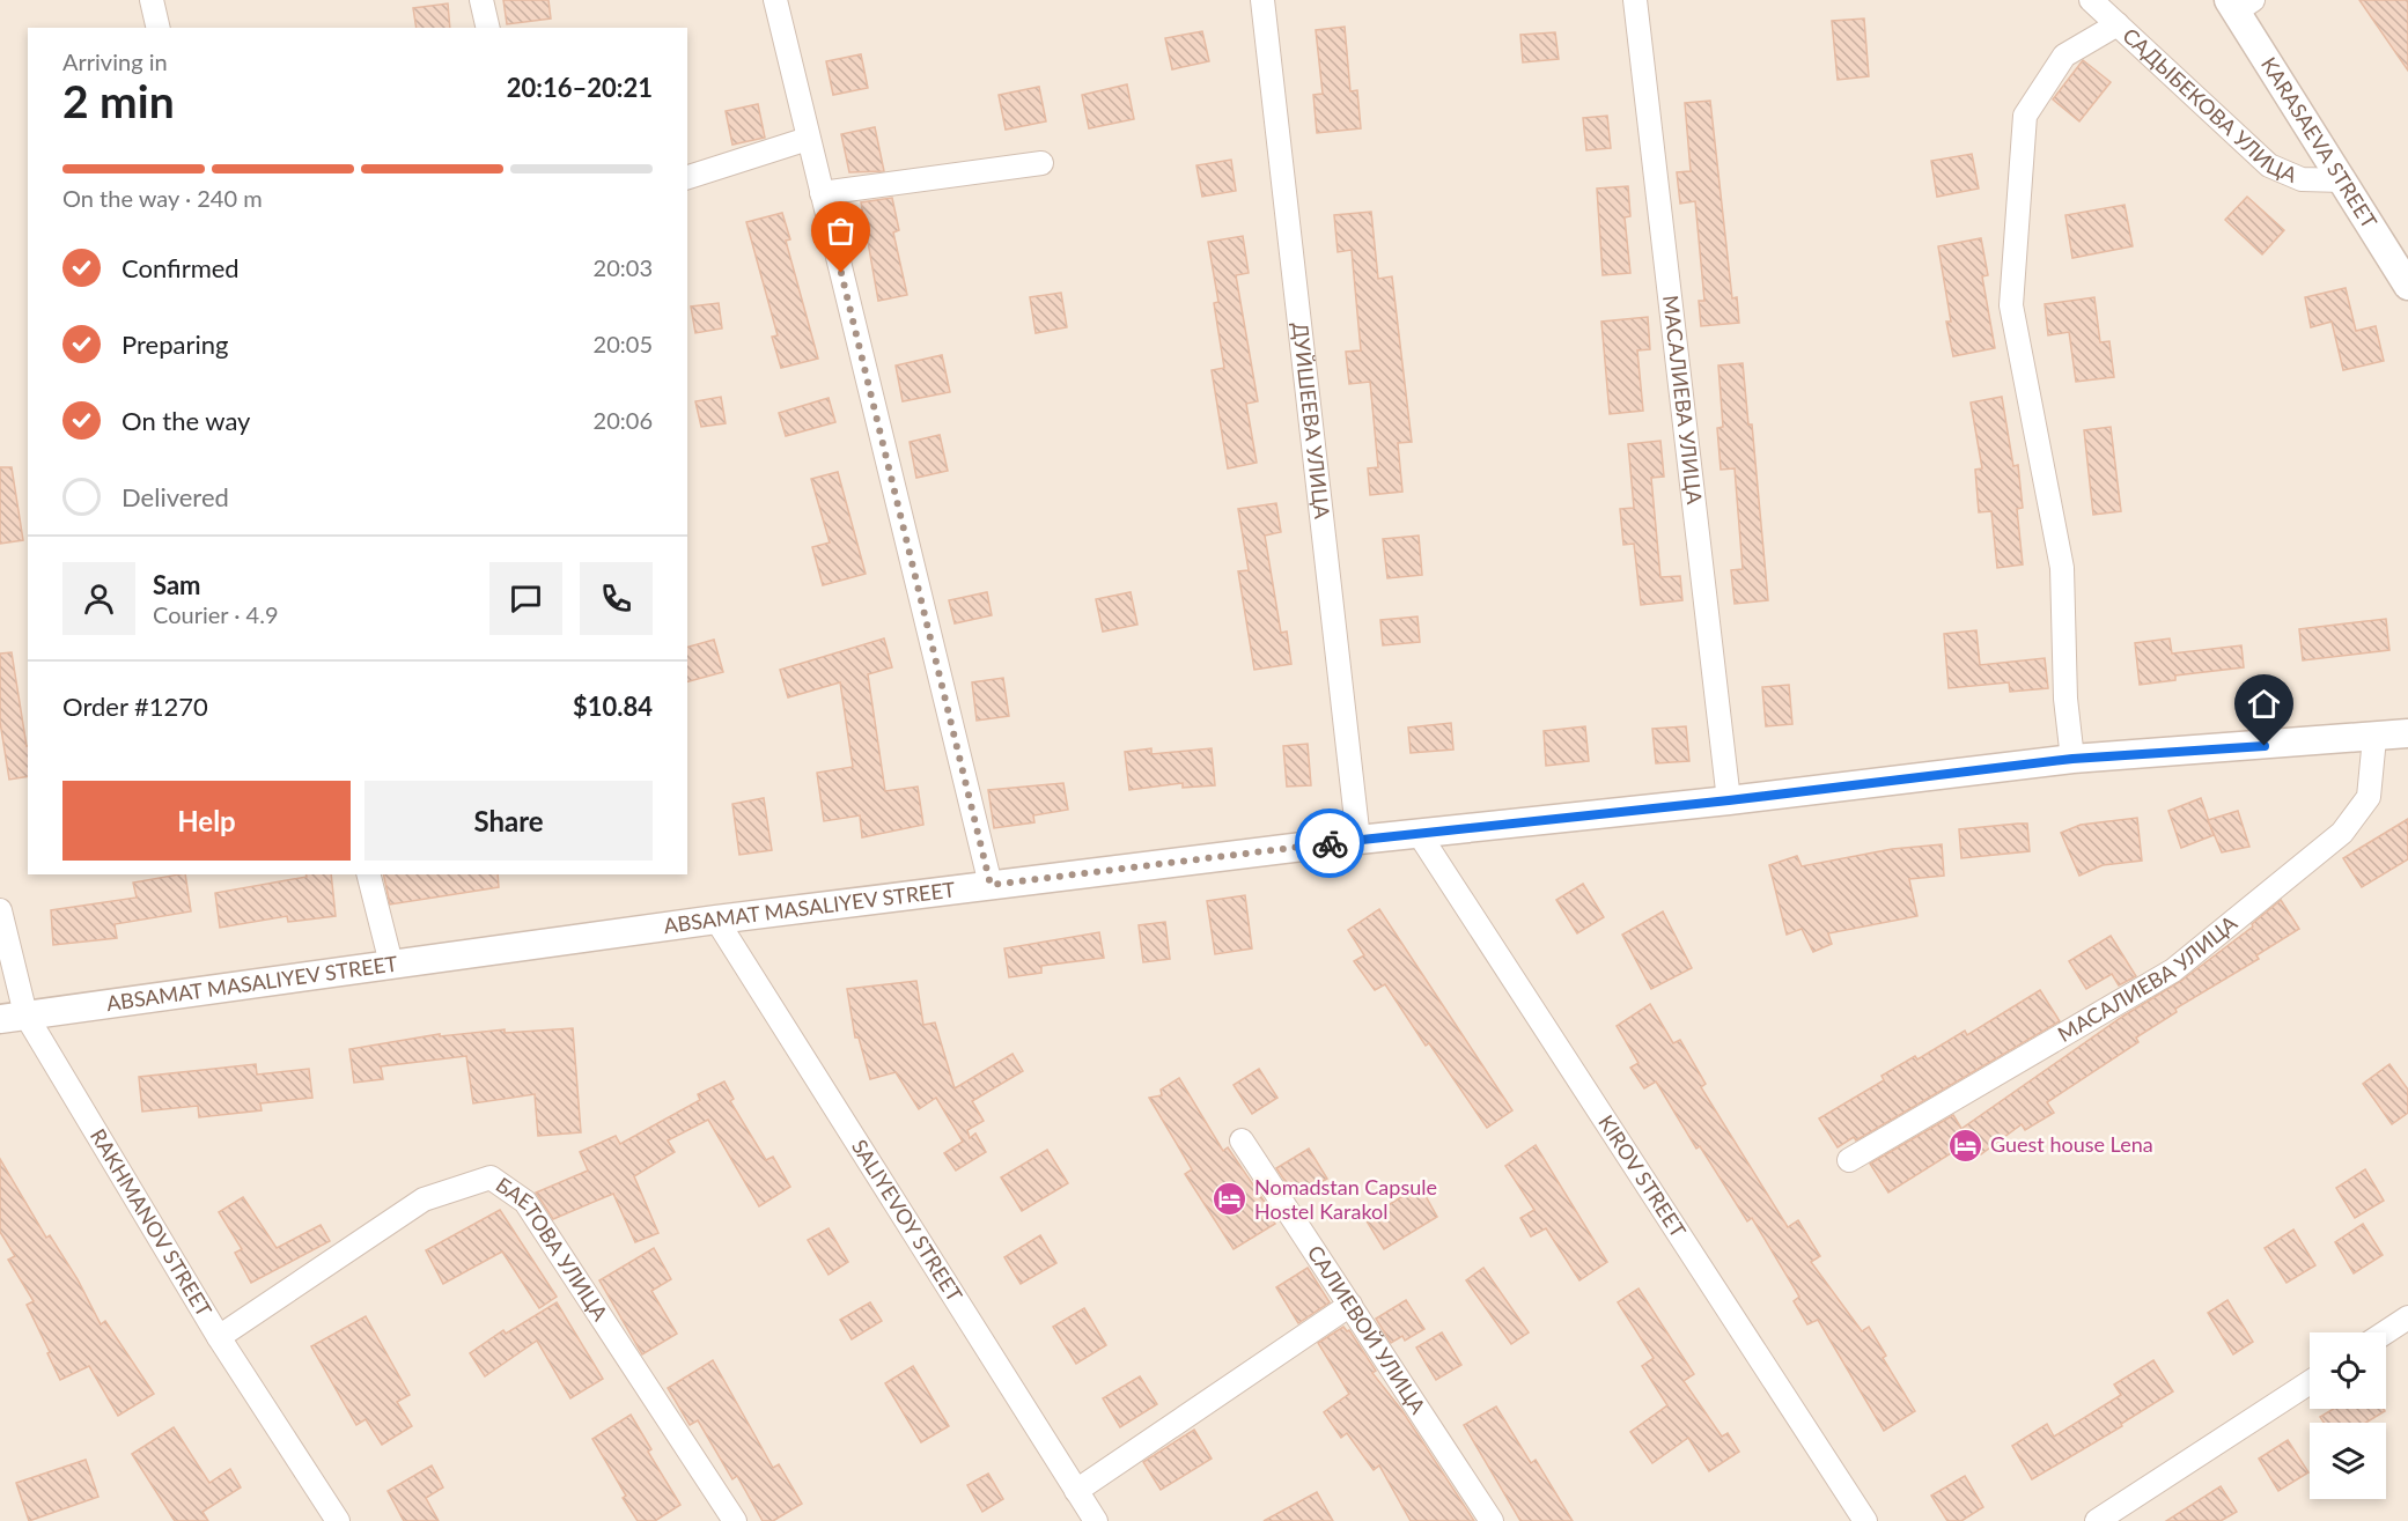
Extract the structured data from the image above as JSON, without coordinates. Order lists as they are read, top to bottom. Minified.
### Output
{"streets":{"street":["САДЫБЕКОВА УЛИЦА","KARASAEVA STREET","МАСАЛИЕВА УЛИЦА","ДУЙШЕЕВА УЛИЦА","ABSAMAT MASALIYEV STREET","KIROV STREET","SALIYEVOY STREET","RAKHMANOV STREET","БАЕТОВА УЛИЦА","САЛИЕВОЙ УЛИЦА"]},"crossings":[["САДЫБЕКОВА УЛИЦА","KARASAEVA STREET"],["МАСАЛИЕВА УЛИЦА","ABSAMAT MASALIYEV STREET"],["ДУЙШЕЕВА УЛИЦА","ABSAMAT MASALIYEV STREET"],["ABSAMAT MASALIYEV STREET","KIROV STREET"],["ABSAMAT MASALIYEV STREET","SALIYEVOY STREET"],["ABSAMAT MASALIYEV STREET","RAKHMANOV STREET"],["RAKHMANOV STREET","БАЕТОВА УЛИЦА"]],"places":{"hotel":["Guest house Lena","Nomadstan Capsule Hostel Karakol"]},"page":{"heading":["2 min","Arriving in","20:16–20:21"],"panel":["Sam","Courier · 4.9","Order #1270","$10.84"],"bar":"On the way · 240 m","list":[["Confirmed","20:03"],["Preparing","20:05"],["On the way","20:06"],"Delivered"],"buttons":["Help","Share"]}}
